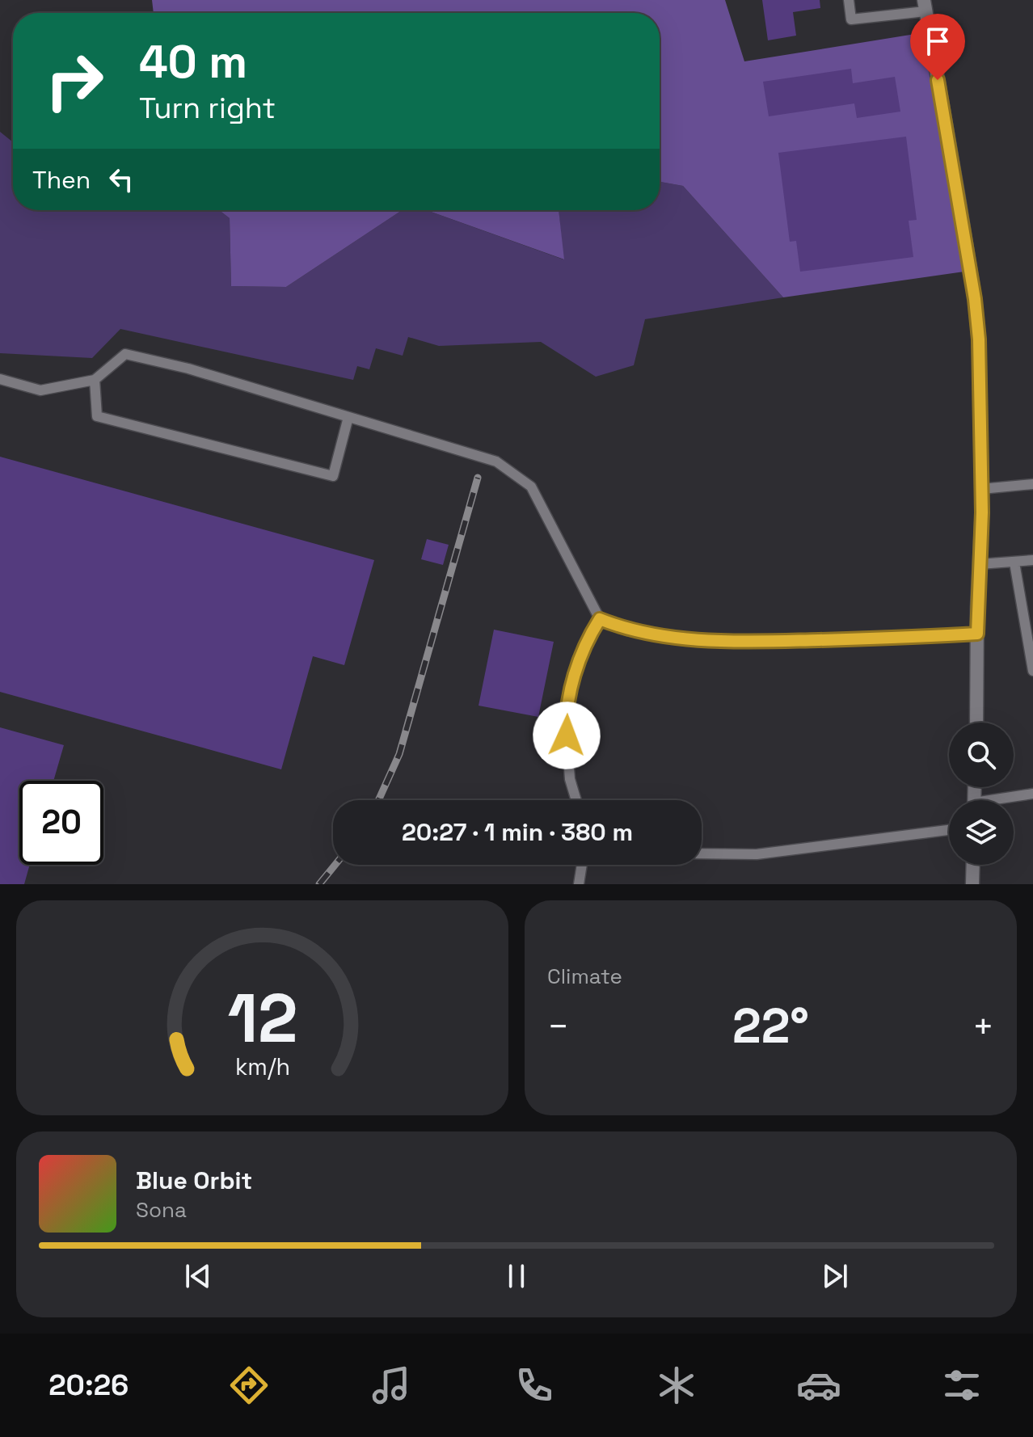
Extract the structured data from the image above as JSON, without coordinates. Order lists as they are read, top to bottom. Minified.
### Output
{"page":{"turn":["40 m","Turn right"],"then":"Then","limit":"20","trip":"20:27 · 1 min · 380 m","tile":"Climate","heat":["−","22°","+"],"song":["Blue Orbit","Sona"],"tabs":"20:26","gauge":["12","km/h"]}}
